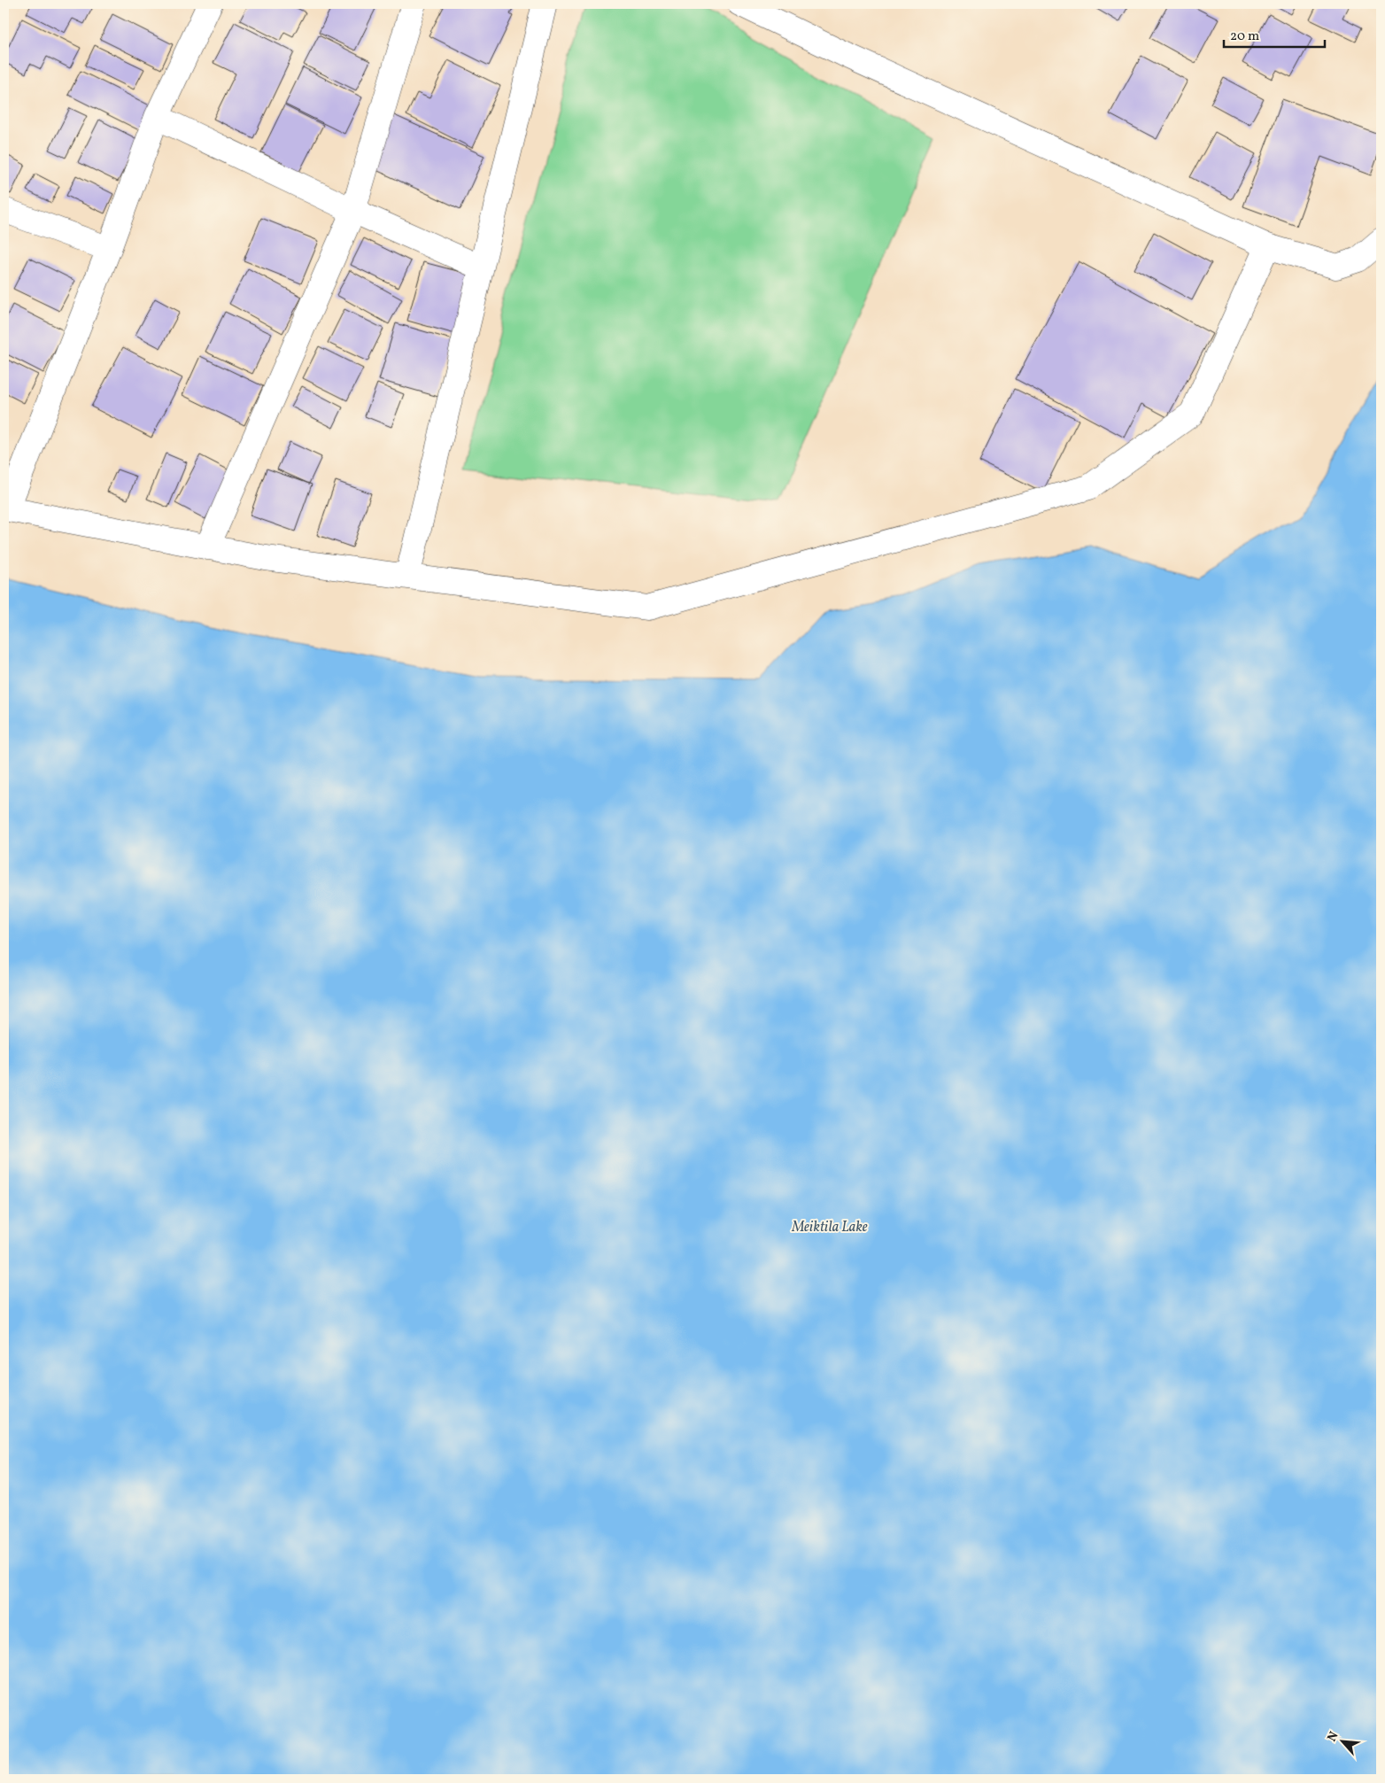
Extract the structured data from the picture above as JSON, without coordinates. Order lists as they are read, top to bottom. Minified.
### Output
{"water":["Meiktila Lake"],"scale_bar":"20 m","north":"top left"}
